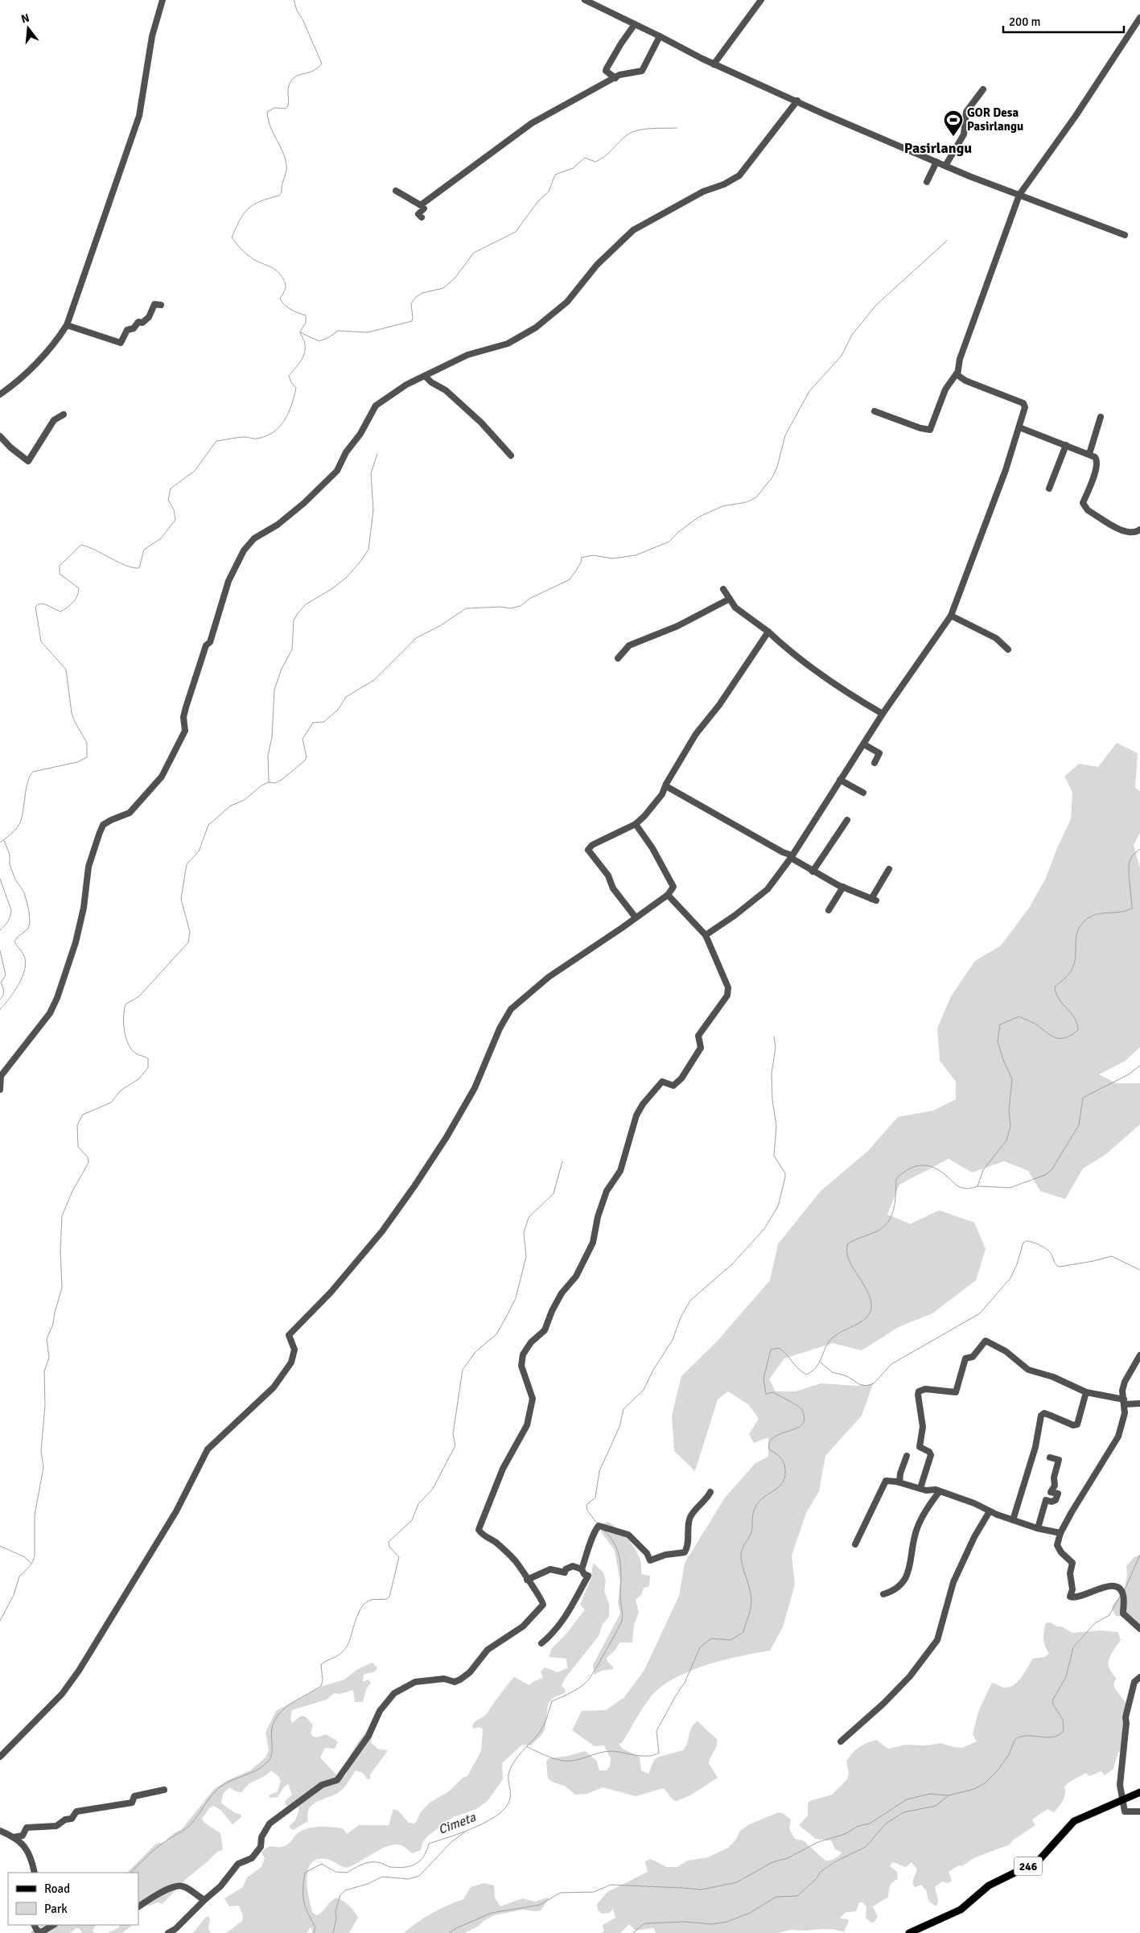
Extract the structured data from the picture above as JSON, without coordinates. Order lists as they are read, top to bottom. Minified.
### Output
{"streets":{"main road":["246"]},"districts":["Pasirlangu"],"water":["Cimeta"],"places":{"sports":["GOR Desa Pasirlangu"]},"legend":["Road","Park"],"scale_bar":"200 m","north":"top"}
